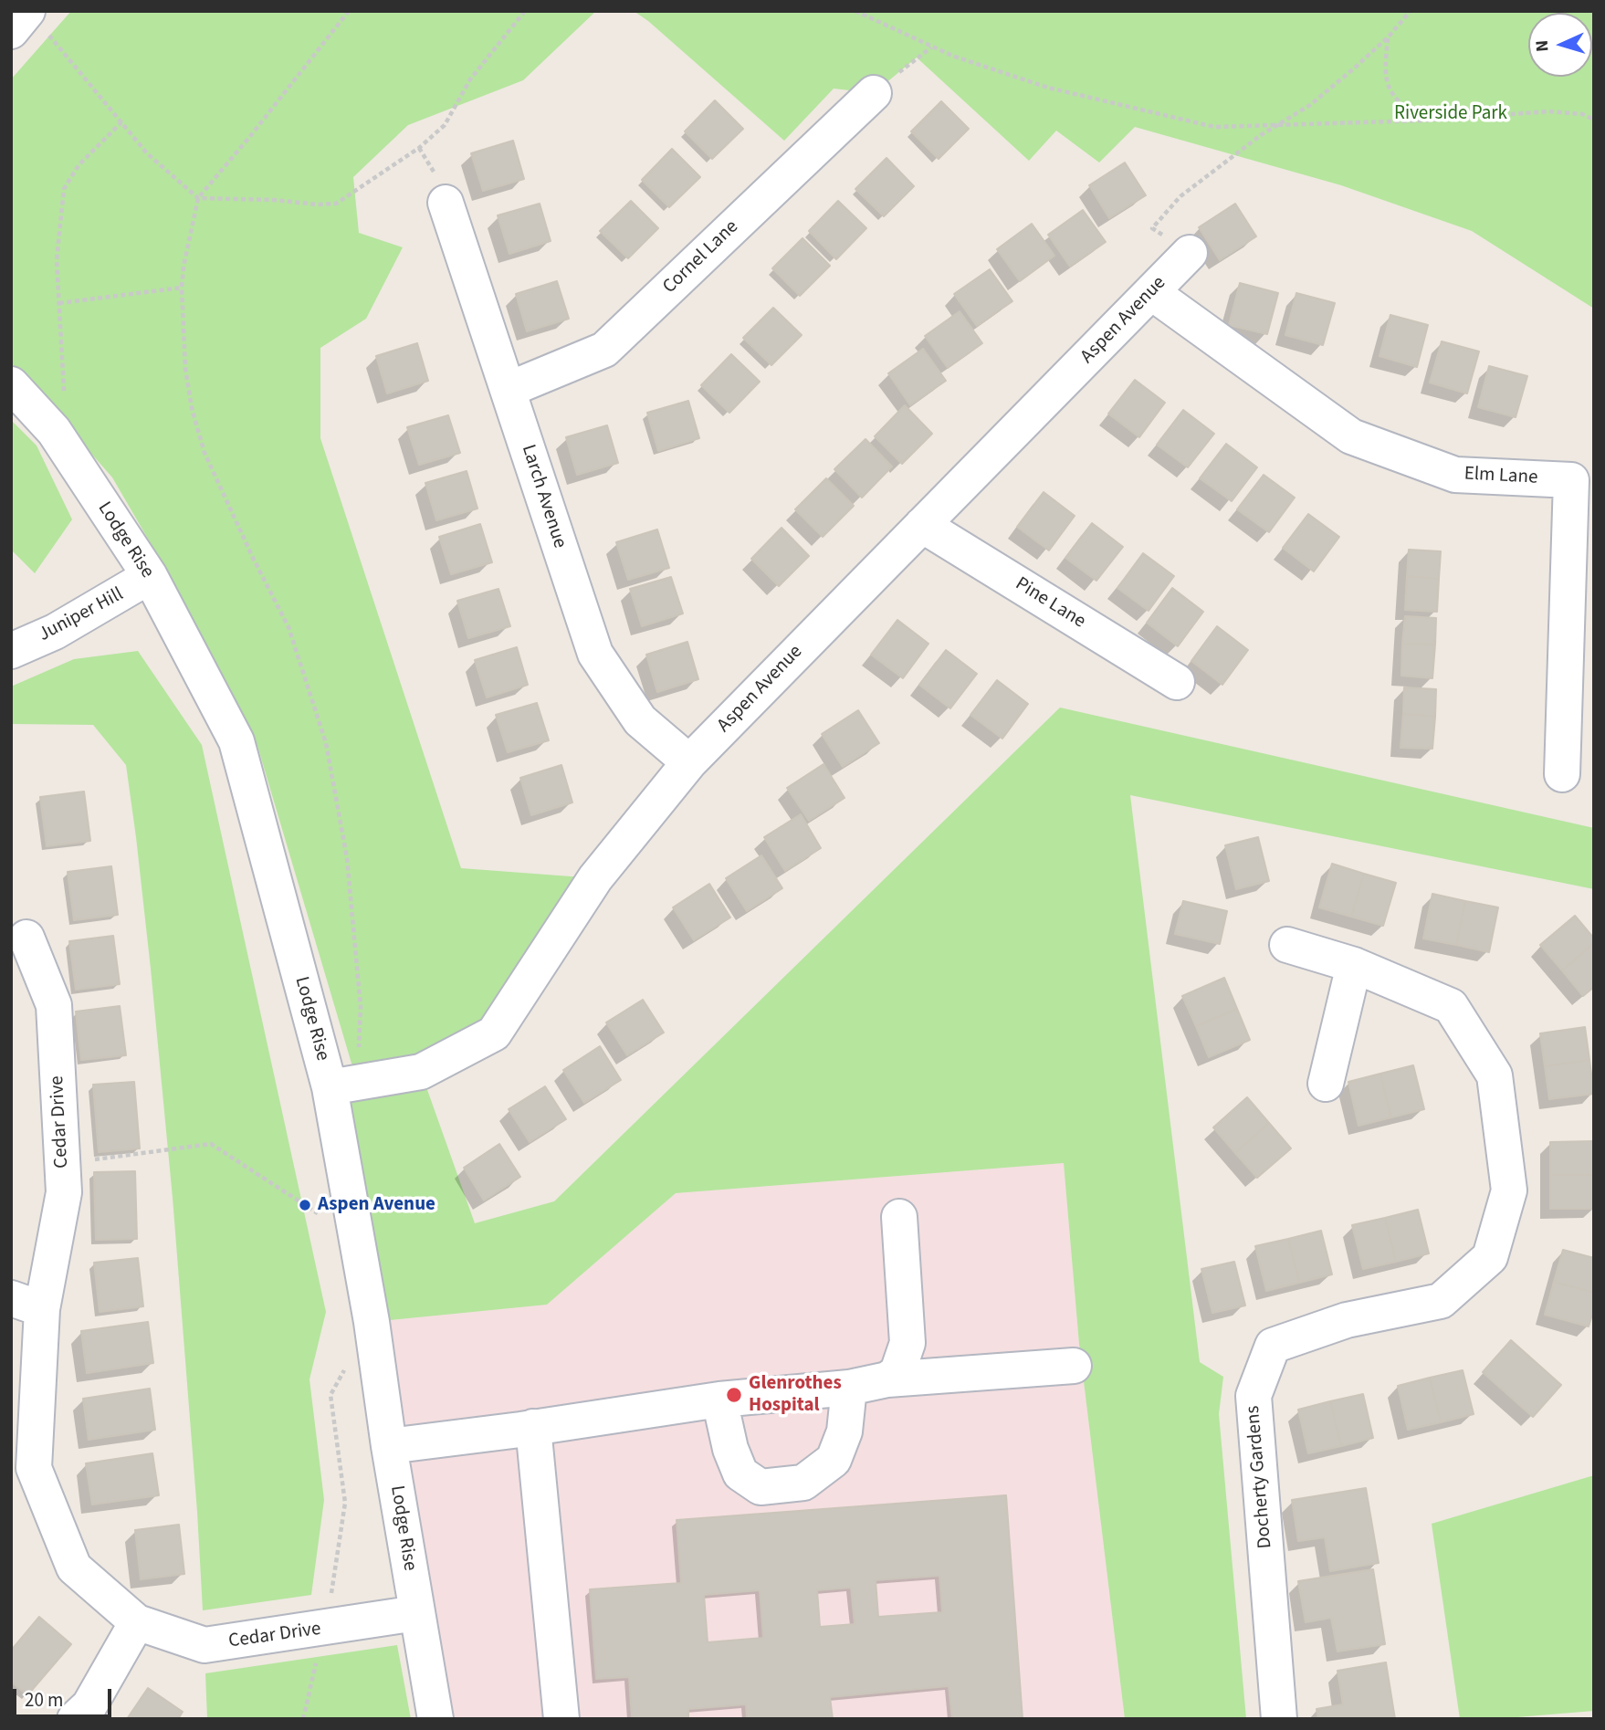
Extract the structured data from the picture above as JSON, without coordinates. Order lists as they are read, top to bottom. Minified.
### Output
{"streets":{"street":["Cornel Lane","Aspen Avenue","Elm Lane","Larch Avenue","Lodge Rise","Pine Lane","Juniper Hill","Cedar Drive","Docherty Gardens"]},"crossings":[["Cornel Lane","Larch Avenue"],["Aspen Avenue","Elm Lane"],["Aspen Avenue","Larch Avenue"],["Aspen Avenue","Lodge Rise"],["Aspen Avenue","Pine Lane"],["Lodge Rise","Juniper Hill"],["Lodge Rise","Cedar Drive"]],"parks":["Riverside Park"],"places":["Aspen Avenue","Glenrothes Hospital"],"scale_bar":"20 m","north":"left"}
